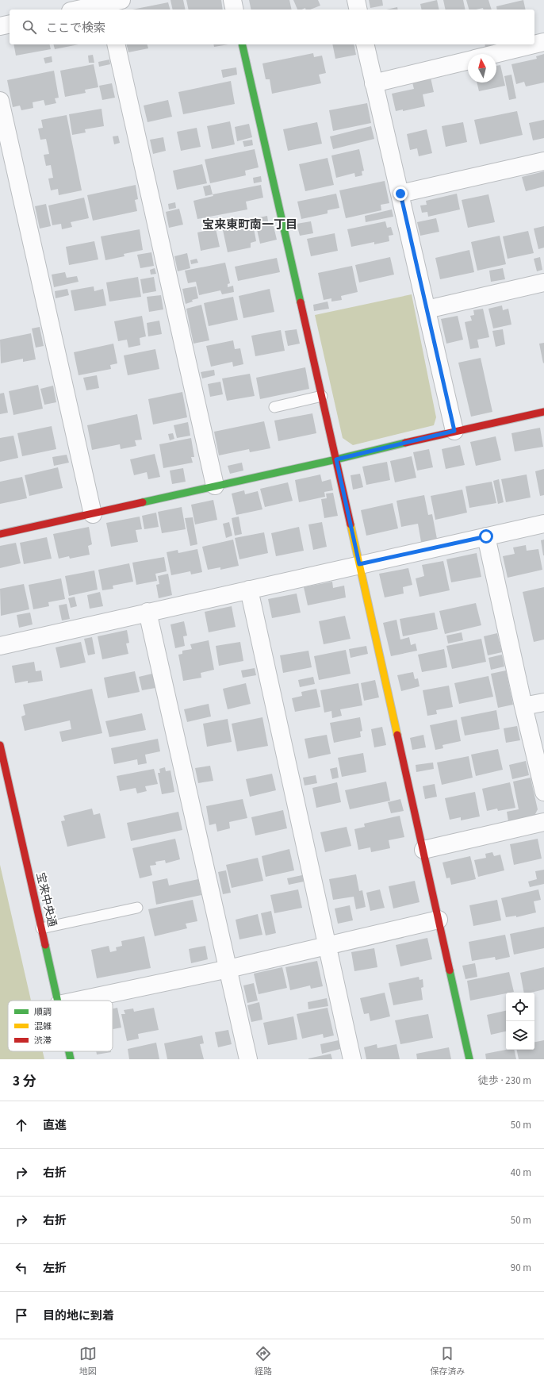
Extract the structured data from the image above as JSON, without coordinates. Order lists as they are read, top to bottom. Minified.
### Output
{"streets":{"street":["宝来中央通"]},"districts":["宝来東町南一丁目"],"legend":["順調","混雑","渋滞"],"north":"top","page":{"search":"ここで検索","heading":["3 分","徒歩 · 230 m"],"list":[["直進","50 m"],["右折","40 m"],["右折","50 m"],["左折","90 m"],"目的地に到着"],"nav":["地図","経路","保存済み"]}}
